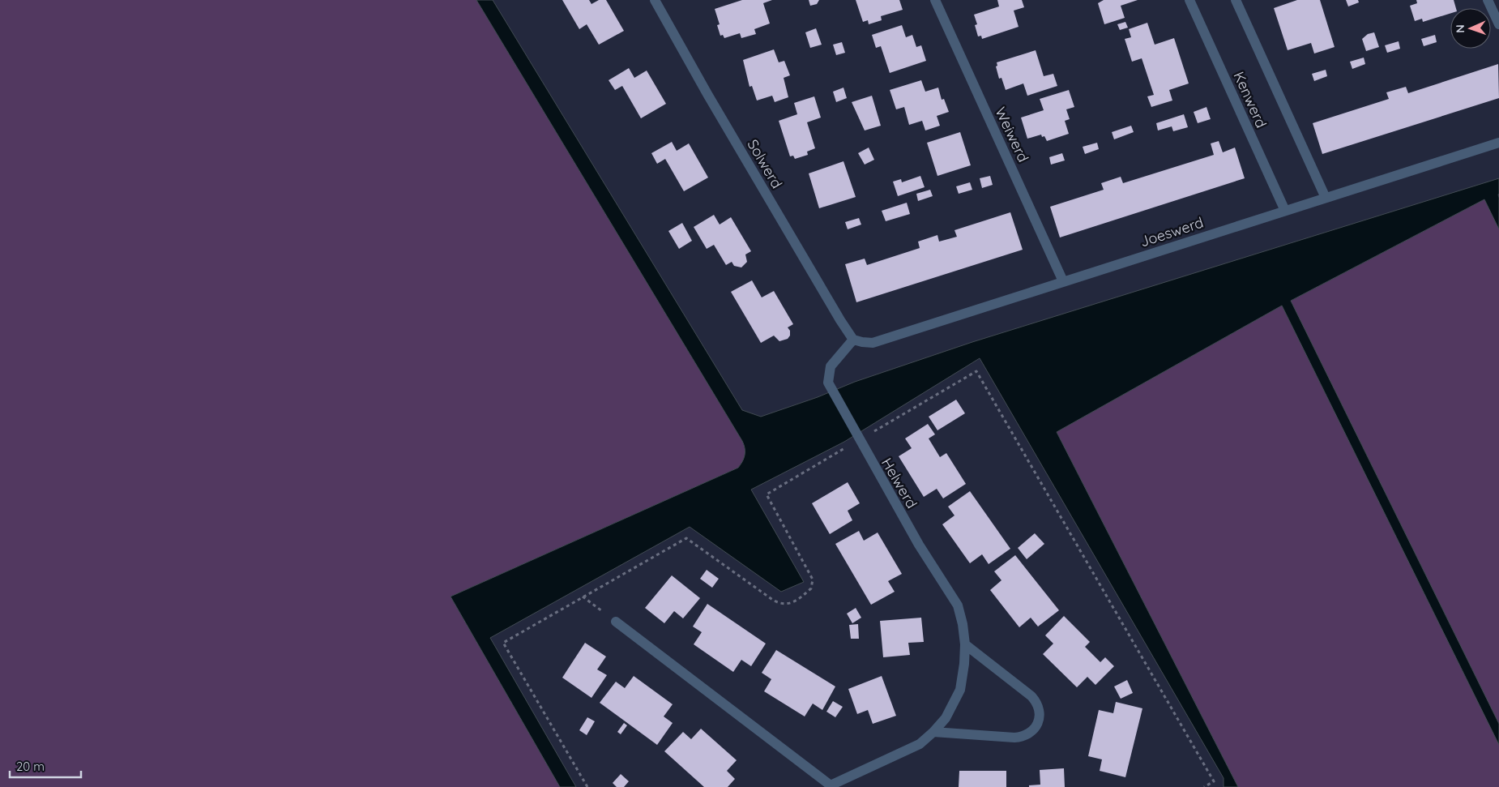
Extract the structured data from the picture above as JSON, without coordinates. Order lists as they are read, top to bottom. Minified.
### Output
{"streets":{"street":["Kenwerd","Weiwerd","Solwerd","Joeswerd","Helwerd"]},"crossings":[["Kenwerd","Joeswerd"],["Weiwerd","Joeswerd"],["Solwerd","Joeswerd"],["Solwerd","Helwerd"],["Joeswerd","Helwerd"]],"scale_bar":"20 m","north":"left"}
